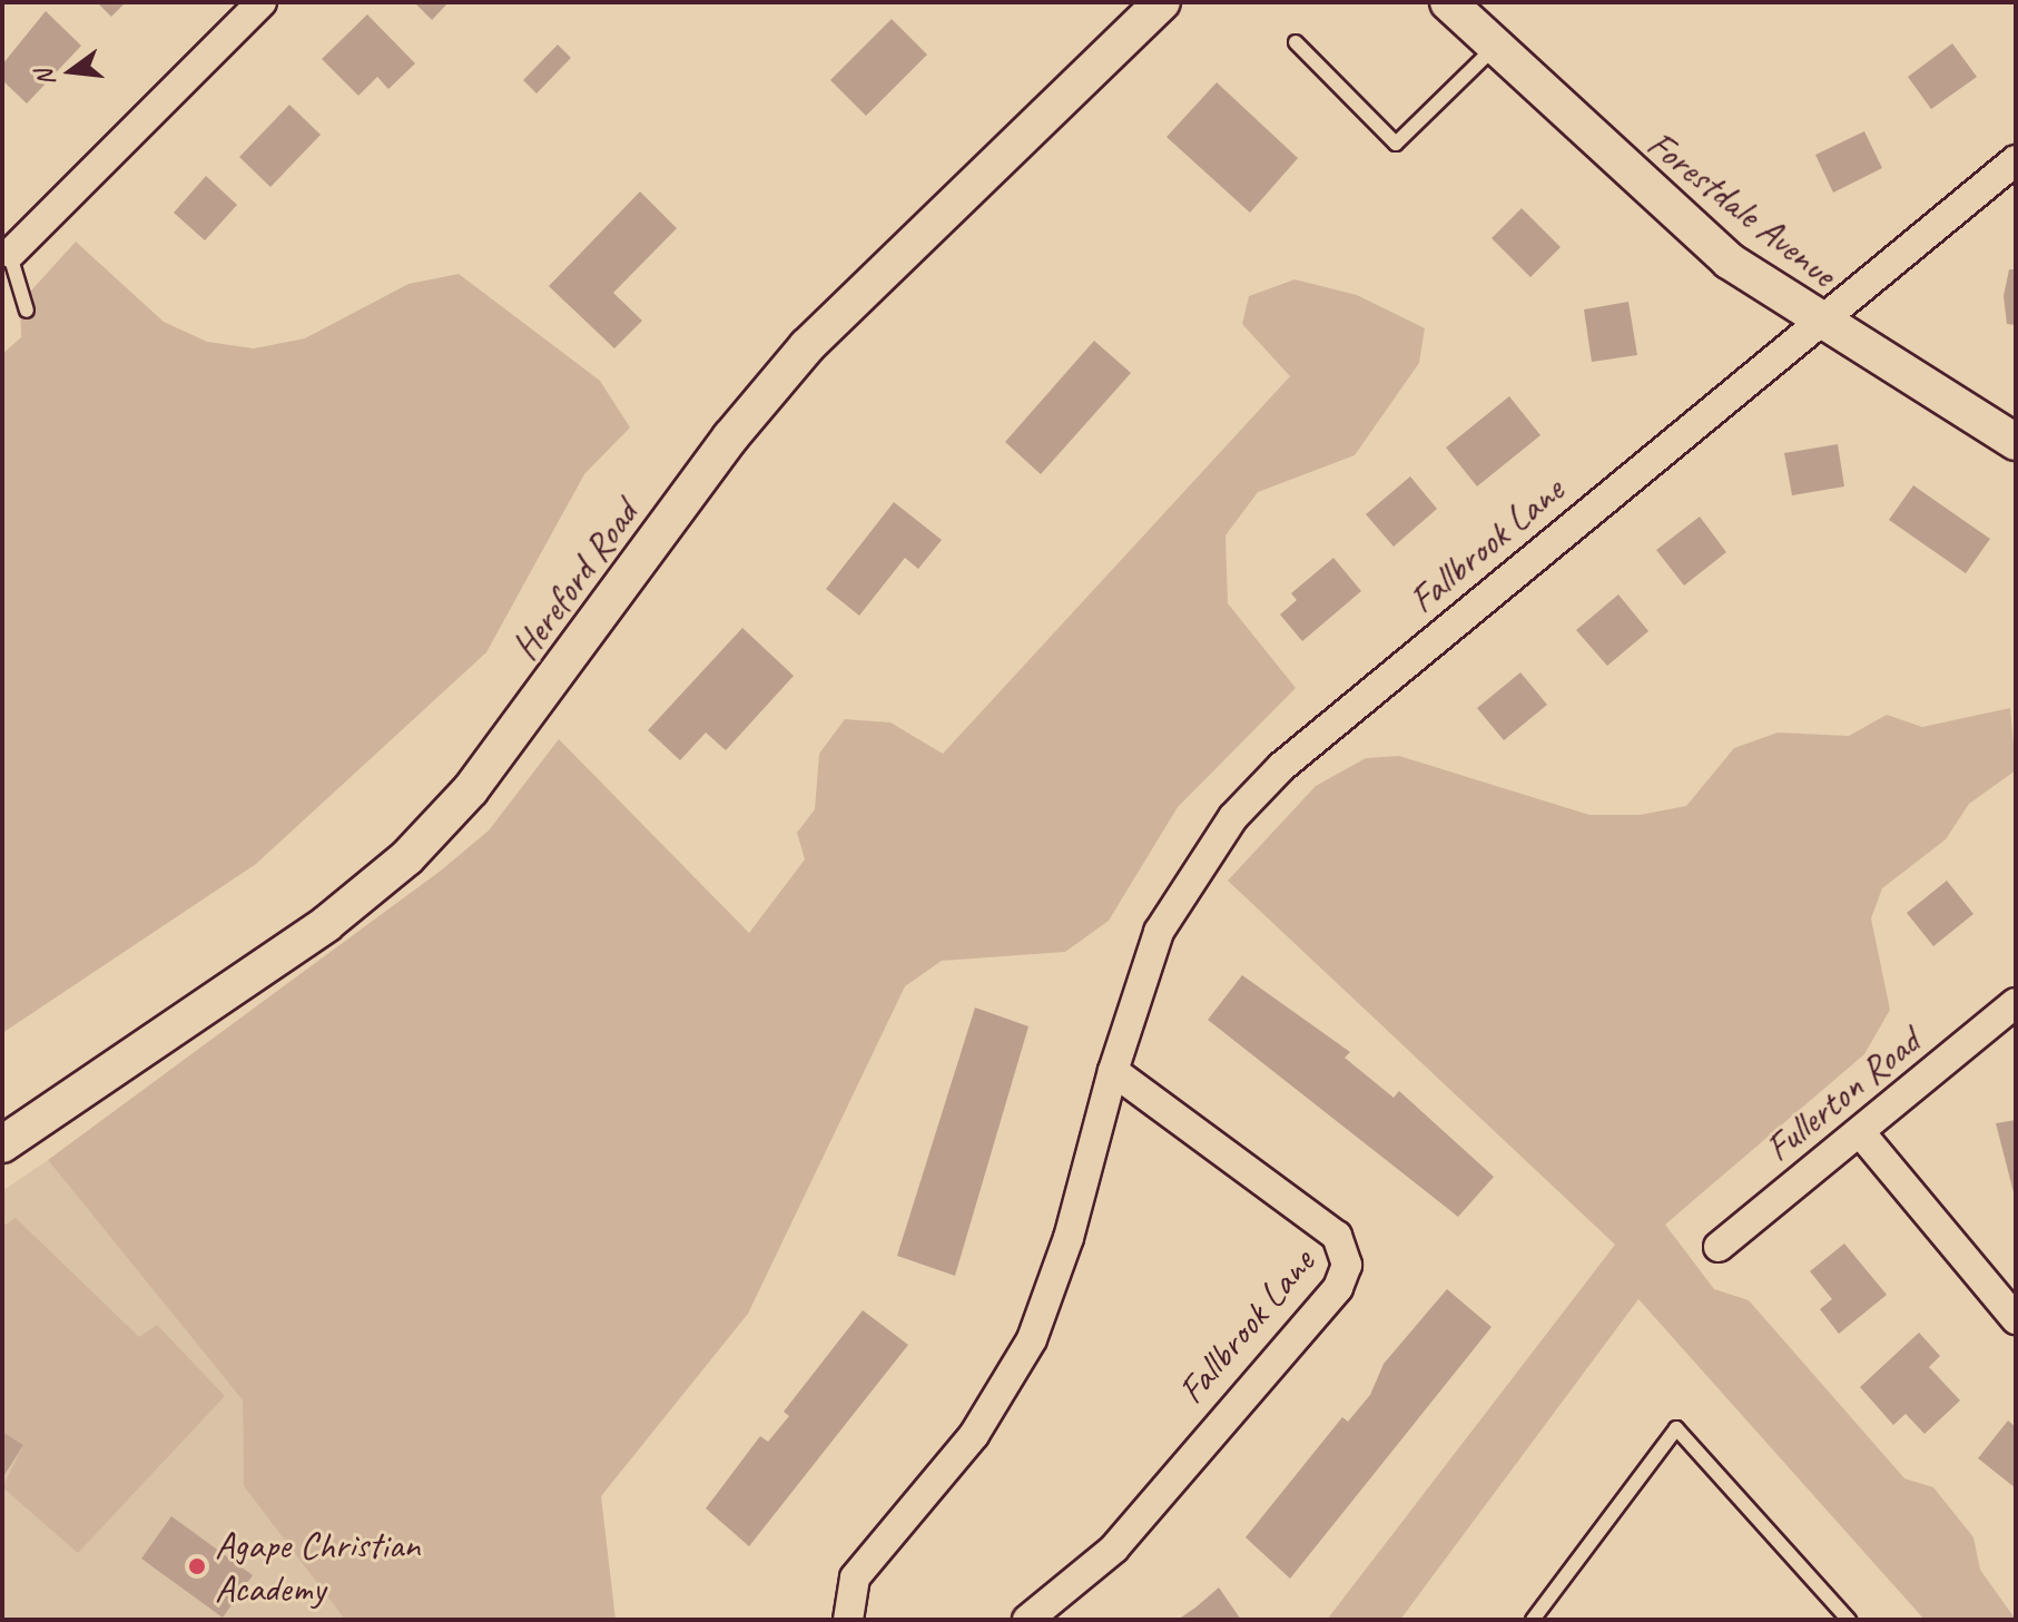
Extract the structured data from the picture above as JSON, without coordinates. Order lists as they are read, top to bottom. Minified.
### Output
{"streets":{"street":["Forestdale Avenue","Fallbrook Lane","Hereford Road","Fullerton Road"]},"crossings":[["Forestdale Avenue","Fallbrook Lane"]],"places":["Agape Christian Academy"],"north":"left"}
